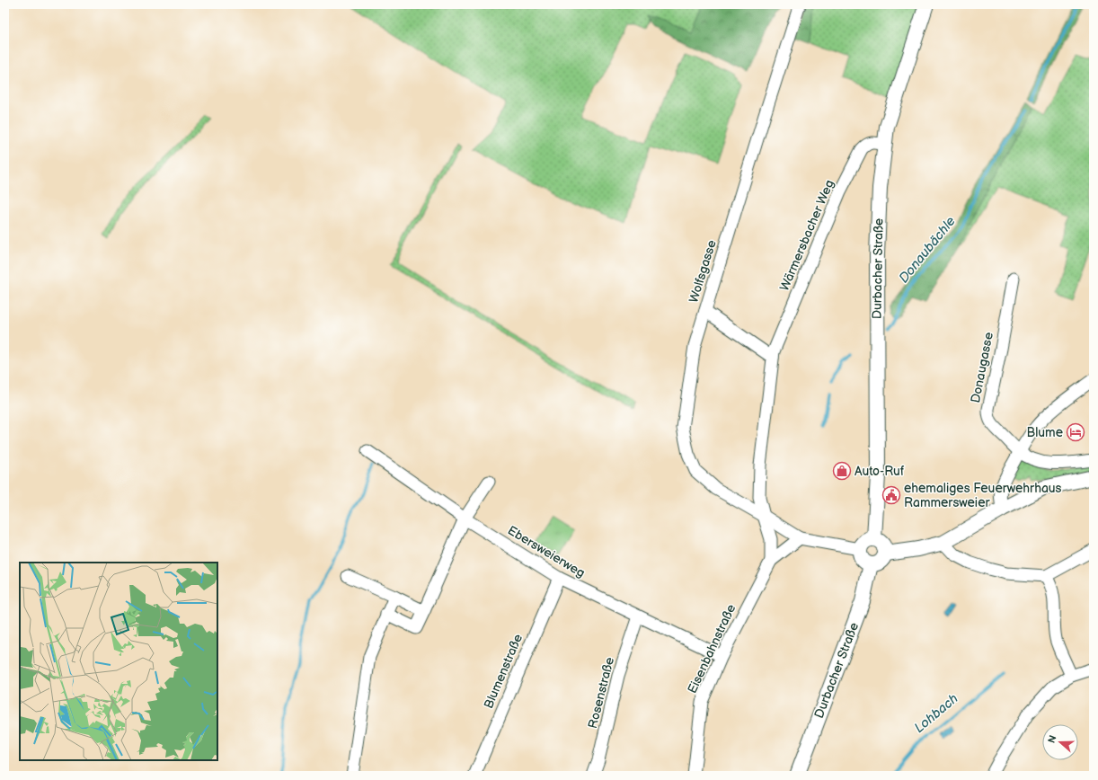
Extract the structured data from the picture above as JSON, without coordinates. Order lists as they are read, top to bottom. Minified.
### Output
{"streets":{"street":["Wärmersbacher Weg","Durbacher Straße","Wolfsgasse","Donaugasse","Ebersweierweg","Eisenbahnstraße","Blumenstraße","Rosenstraße"]},"crossings":[["Wärmersbacher Weg","Durbacher Straße"],["Wärmersbacher Weg","Wolfsgasse"],["Wärmersbacher Weg","Eisenbahnstraße"],["Wolfsgasse","Eisenbahnstraße"],["Ebersweierweg","Eisenbahnstraße"],["Ebersweierweg","Blumenstraße"],["Ebersweierweg","Rosenstraße"]],"water":["Donaubächle","Lohbach"],"places":{"hotel":["Blume"],"shop":["Auto-Ruf"],"public building":["ehemaliges Feuerwehrhaus Rammersweier"]},"north":"left"}
